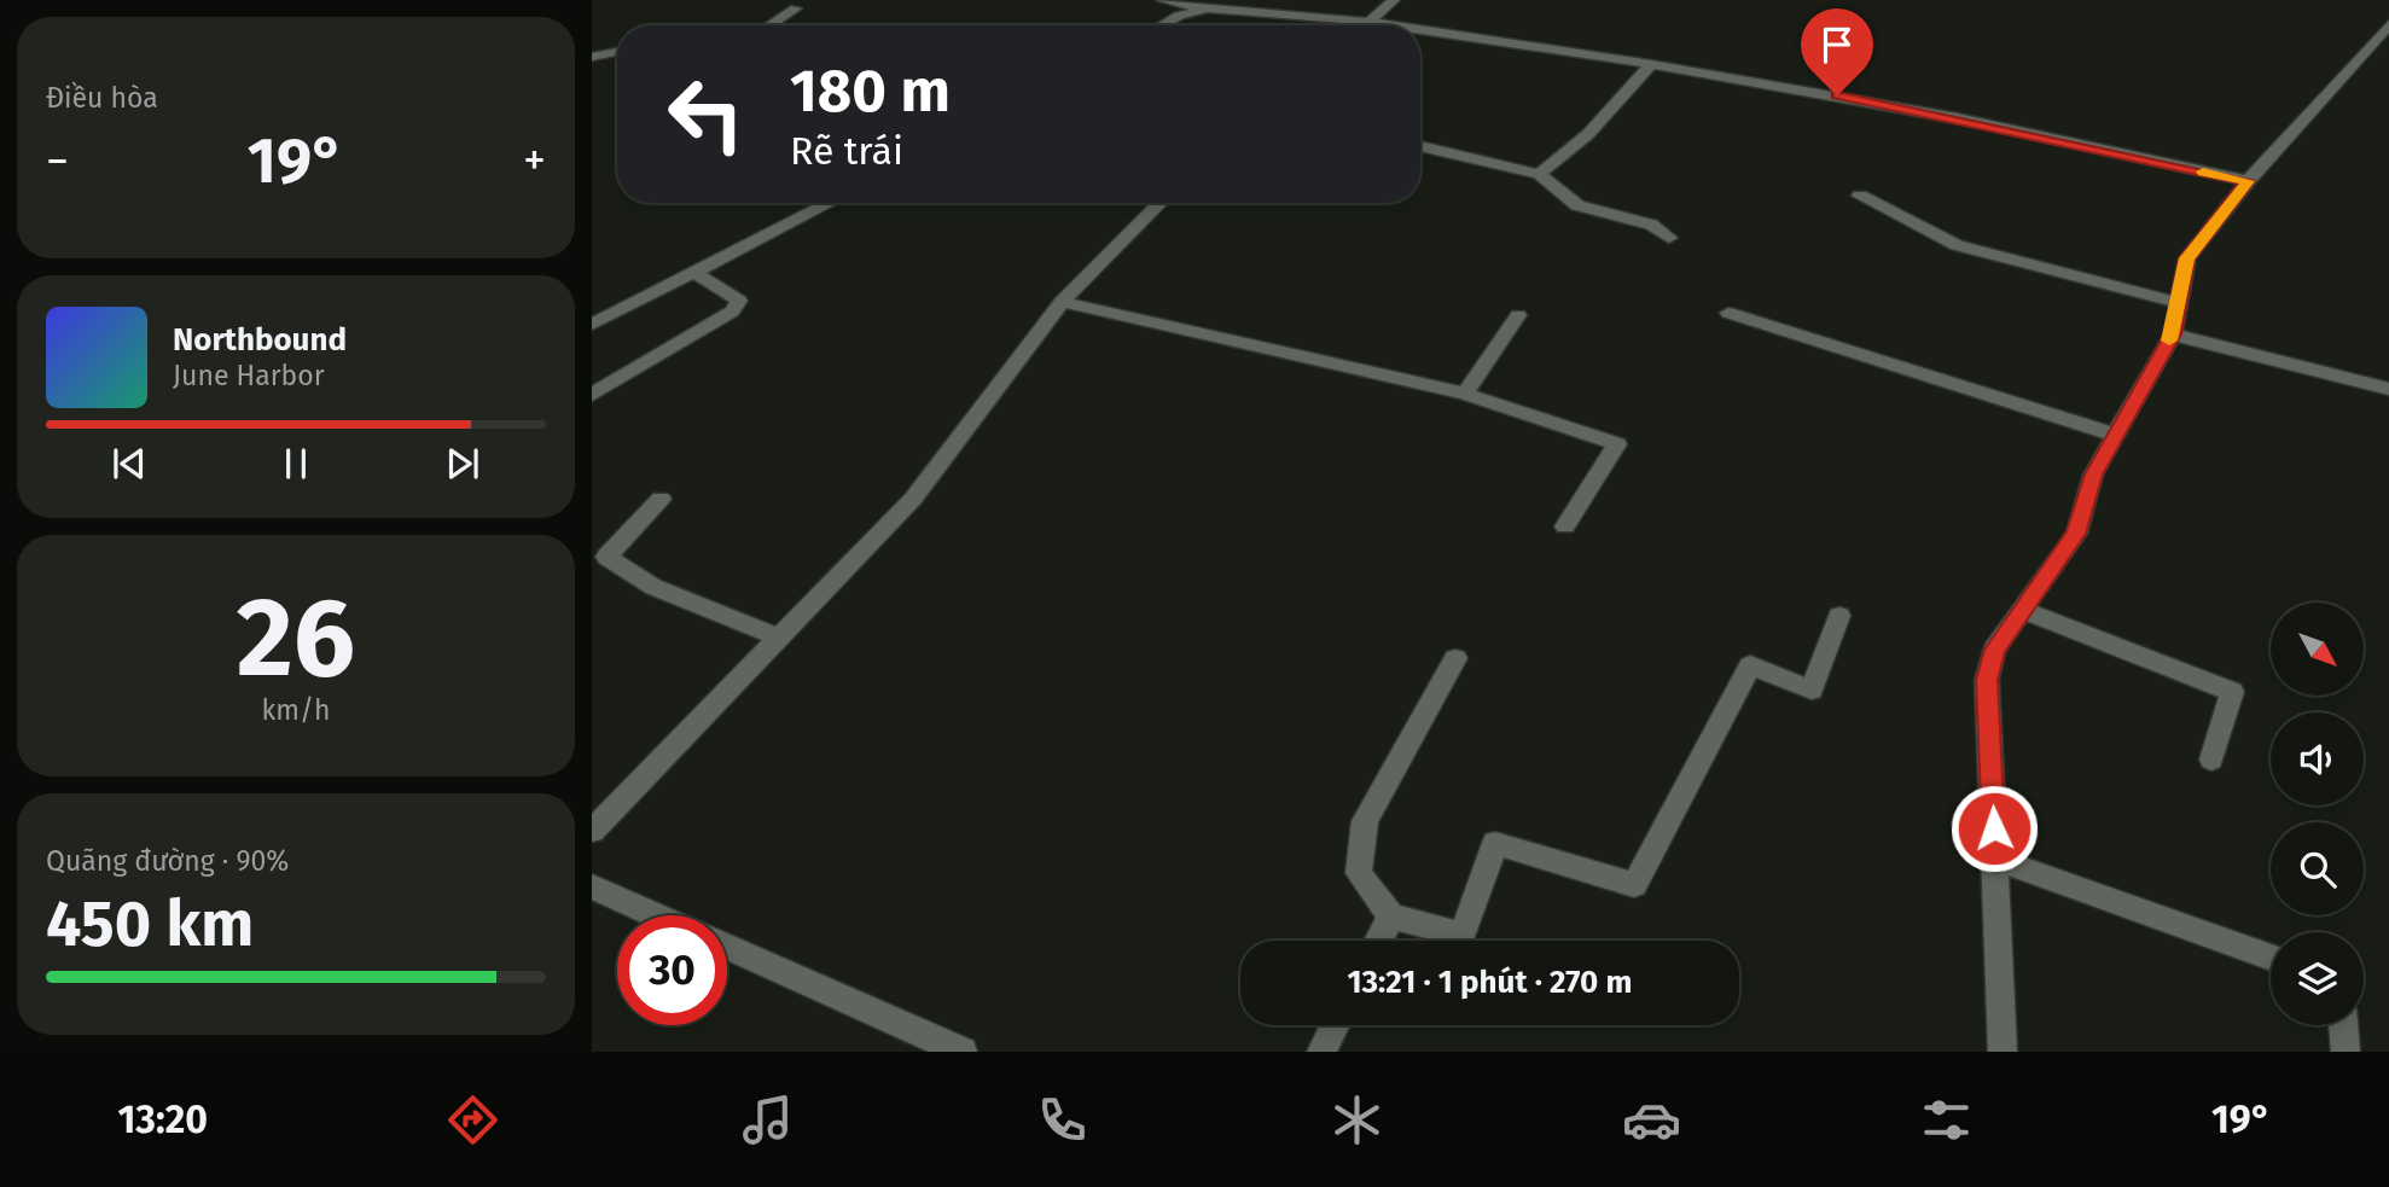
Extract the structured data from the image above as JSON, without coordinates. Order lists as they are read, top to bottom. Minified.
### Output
{"north":"bottom right","page":{"tile":["Điều hòa",["26","km/h"],["Quãng đường · 90%","450 km"]],"turn":["180 m","Rẽ trái"],"heat":["−","19°","+"],"song":["Northbound","June Harbor"],"limit":"30","trip":"13:21 · 1 phút · 270 m","tabs":["13:20","19°"]}}
